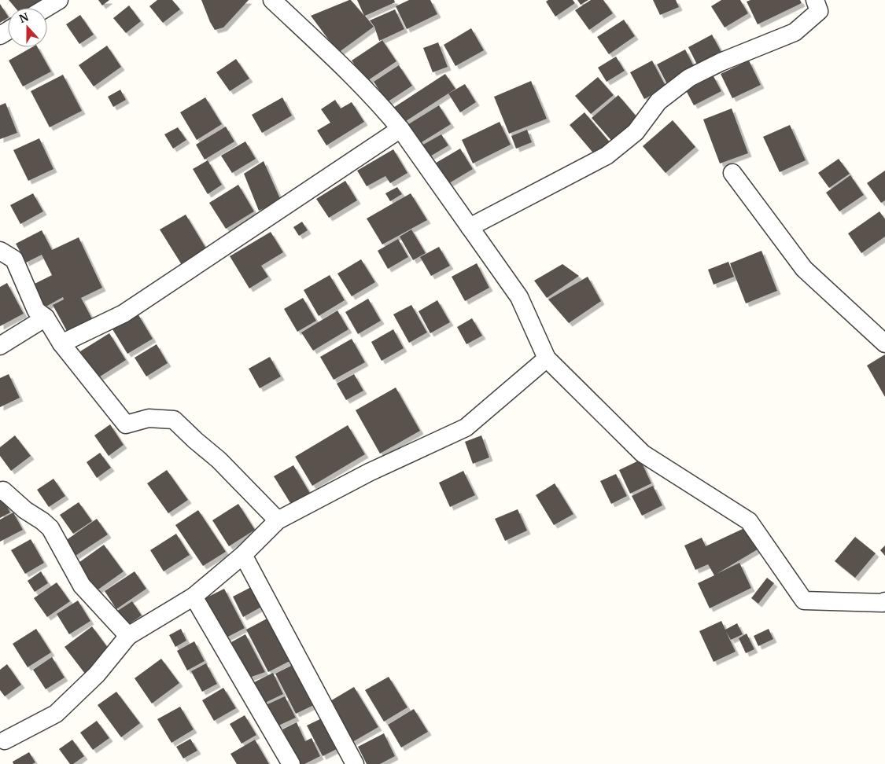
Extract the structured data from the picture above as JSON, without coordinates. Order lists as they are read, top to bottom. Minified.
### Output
{"north":"top"}
